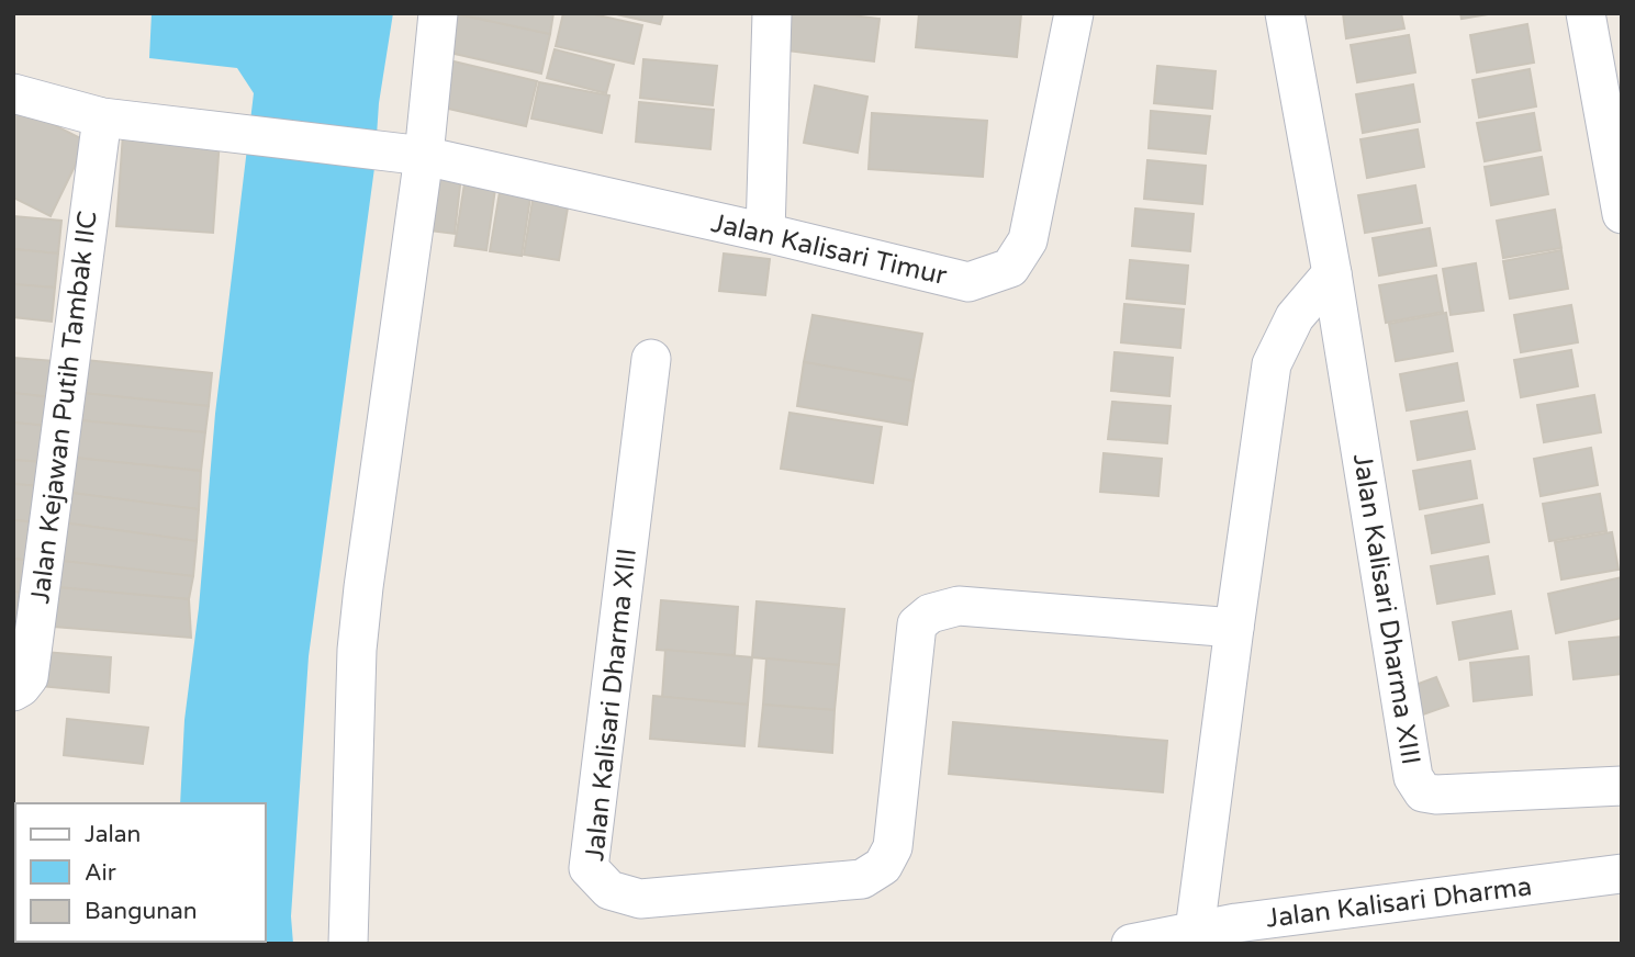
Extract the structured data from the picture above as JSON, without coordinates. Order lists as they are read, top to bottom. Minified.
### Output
{"streets":{"street":["Jalan Kalisari Timur","Jalan Kejawan Putih Tambak IIC","Jalan Kalisari Dharma XIII","Jalan Kalisari Dharma"]},"crossings":[["Jalan Kalisari Timur","Jalan Kejawan Putih Tambak IIC"]],"legend":["Jalan","Air","Bangunan"]}
